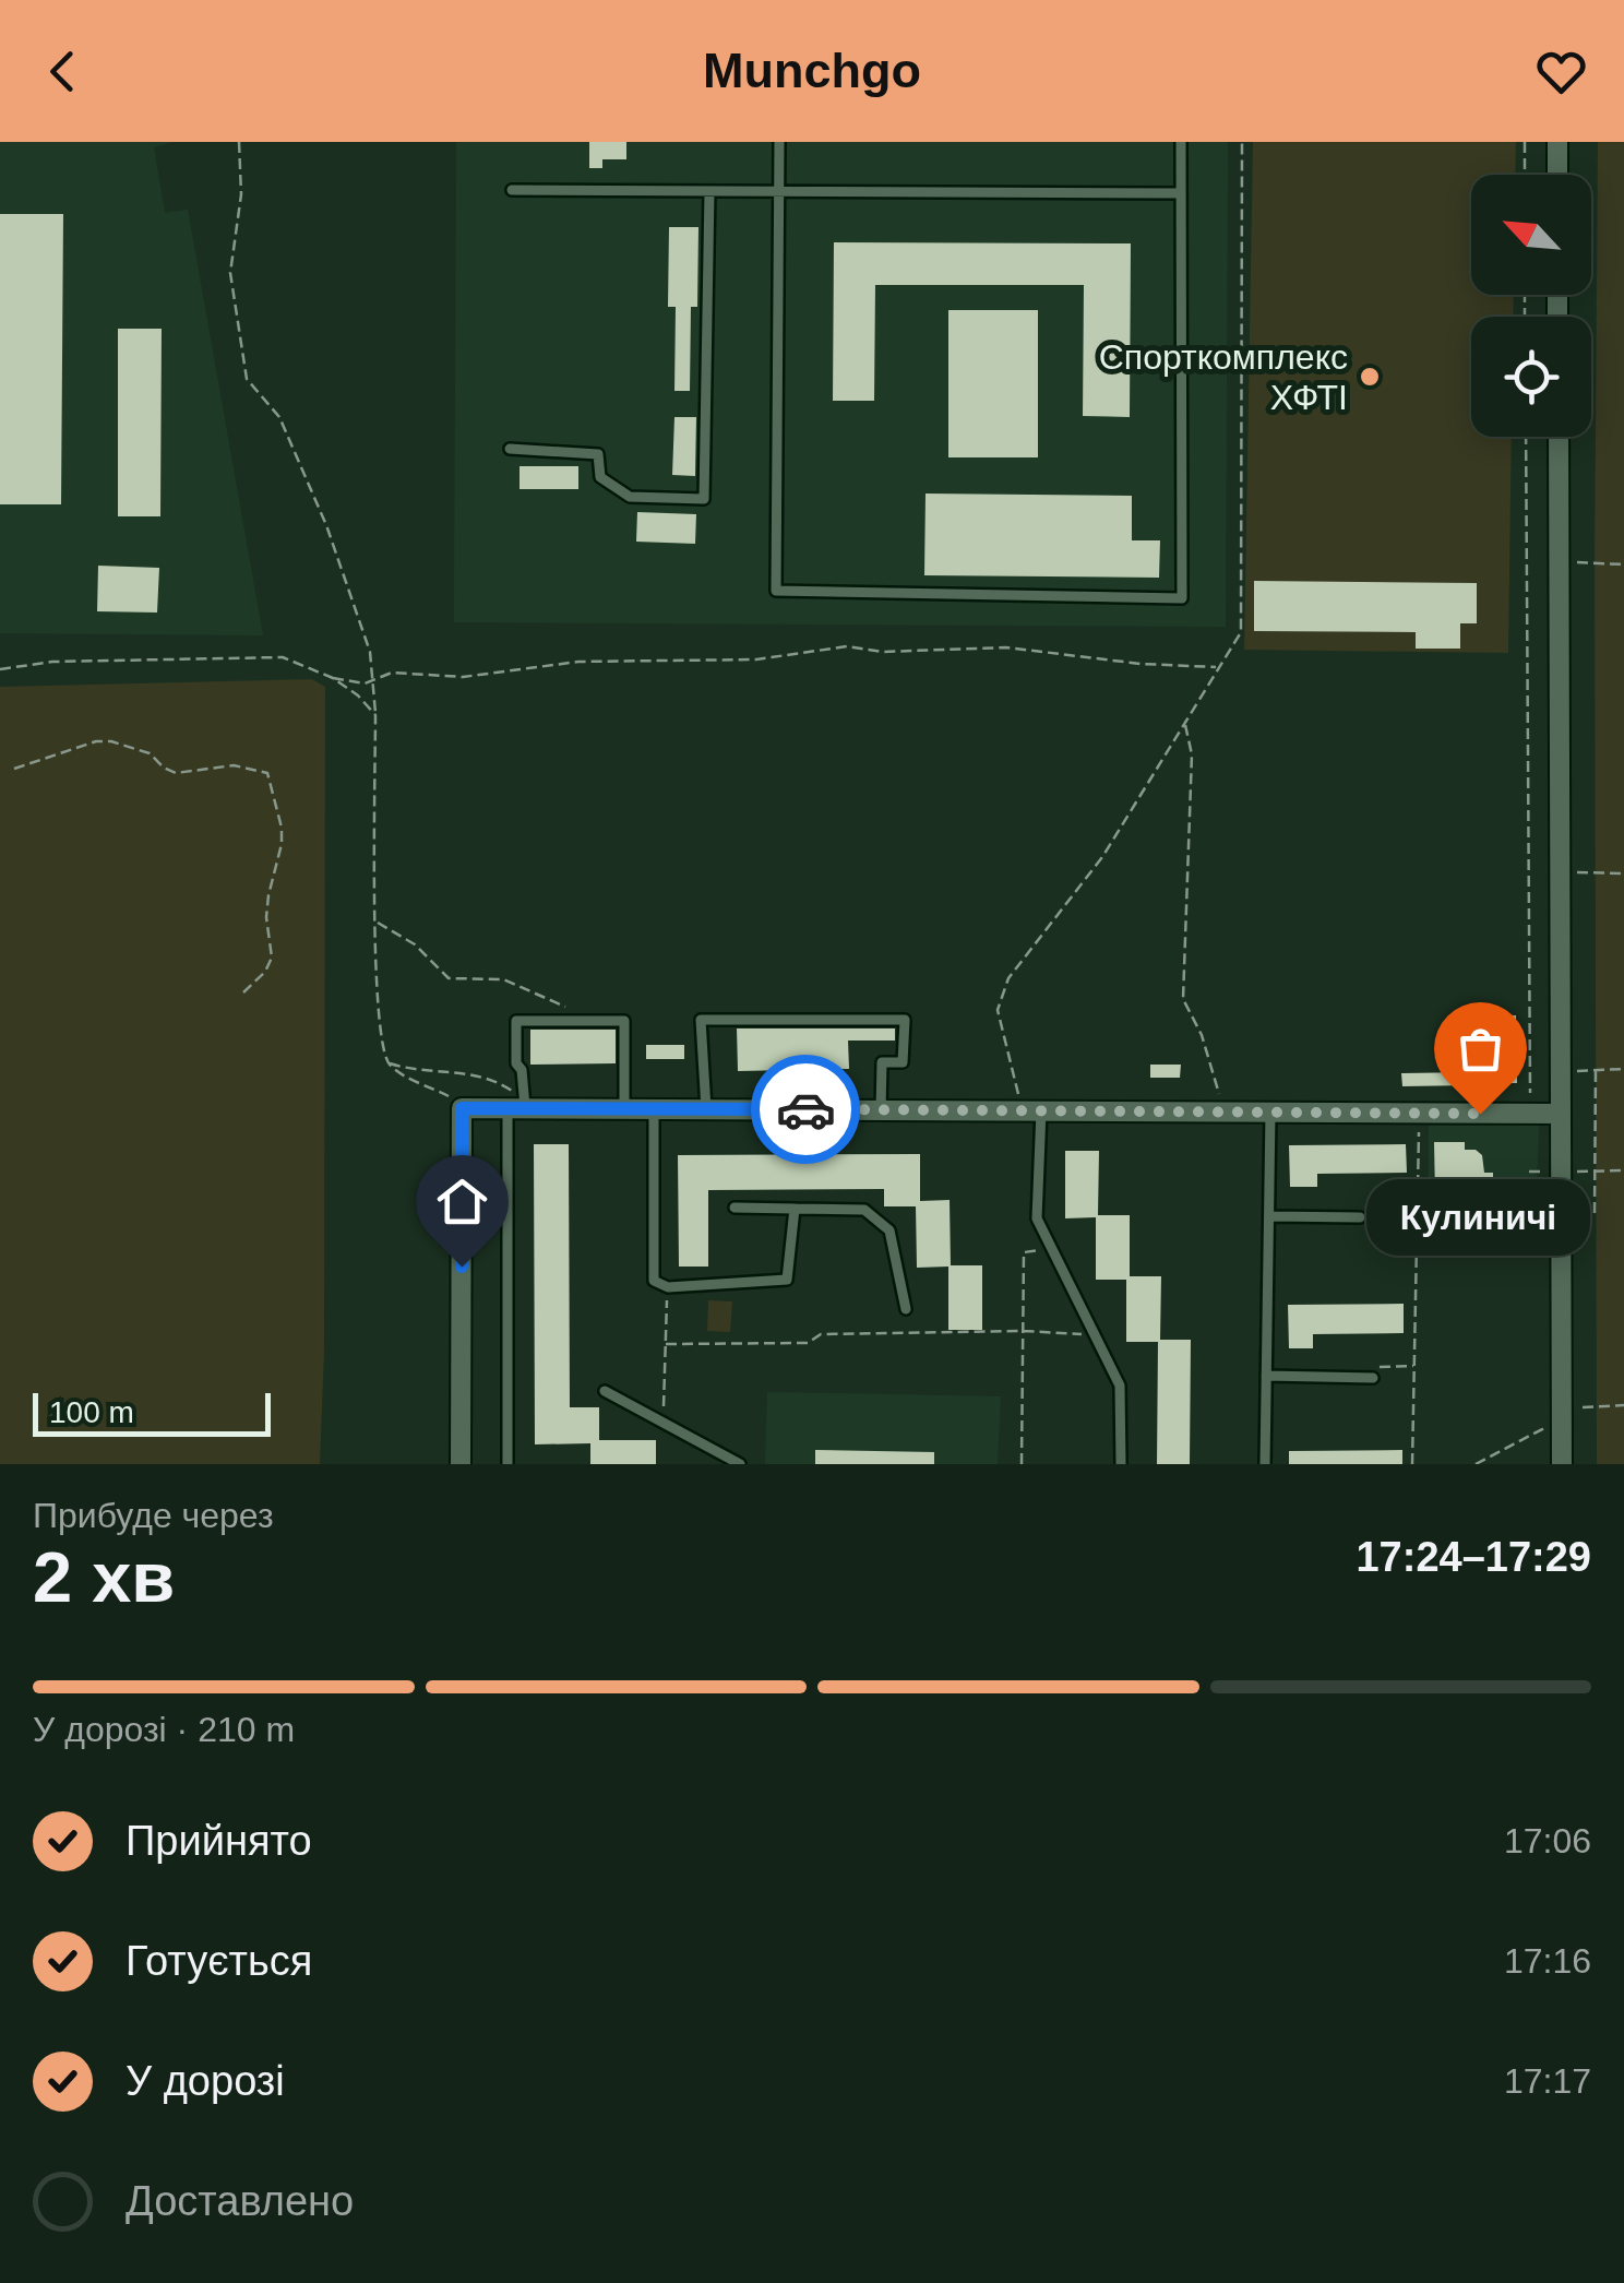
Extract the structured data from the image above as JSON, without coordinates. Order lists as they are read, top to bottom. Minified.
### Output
{"places":["Спорткомплекс ХФТІ","Кулиничі"],"scale_bar":"100 m","north":"top left","page":{"header":"Munchgo","bubble":"Кулиничі","scale":"100 m","heading":["2 хв","Прибуде через","17:24–17:29"],"bar":"У дорозі · 210 m","list":[["Прийнято","17:06"],["Готується","17:16"],["У дорозі","17:17"],"Доставлено"]}}
